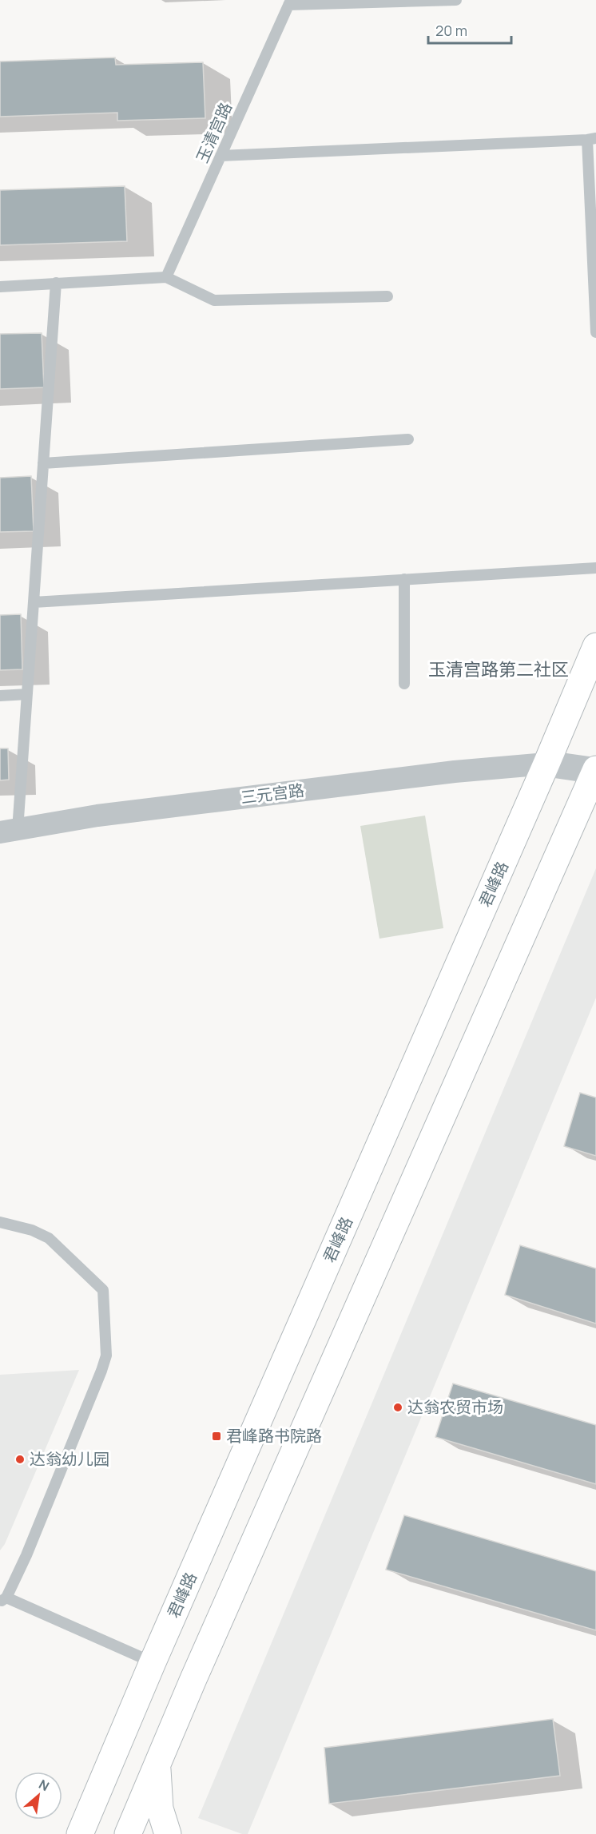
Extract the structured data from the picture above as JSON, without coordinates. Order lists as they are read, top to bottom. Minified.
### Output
{"streets":{"main road":["君峰路"],"street":["三元宫路"],"lane":["玉清宫路"]},"crossings":[["三元宫路","君峰路"]],"districts":["玉清宫路第二社区"],"places":{"other":["达翁农贸市场","达翁幼儿园"],"transit":["君峰路书院路"]},"scale_bar":"20 m","north":"top right"}
